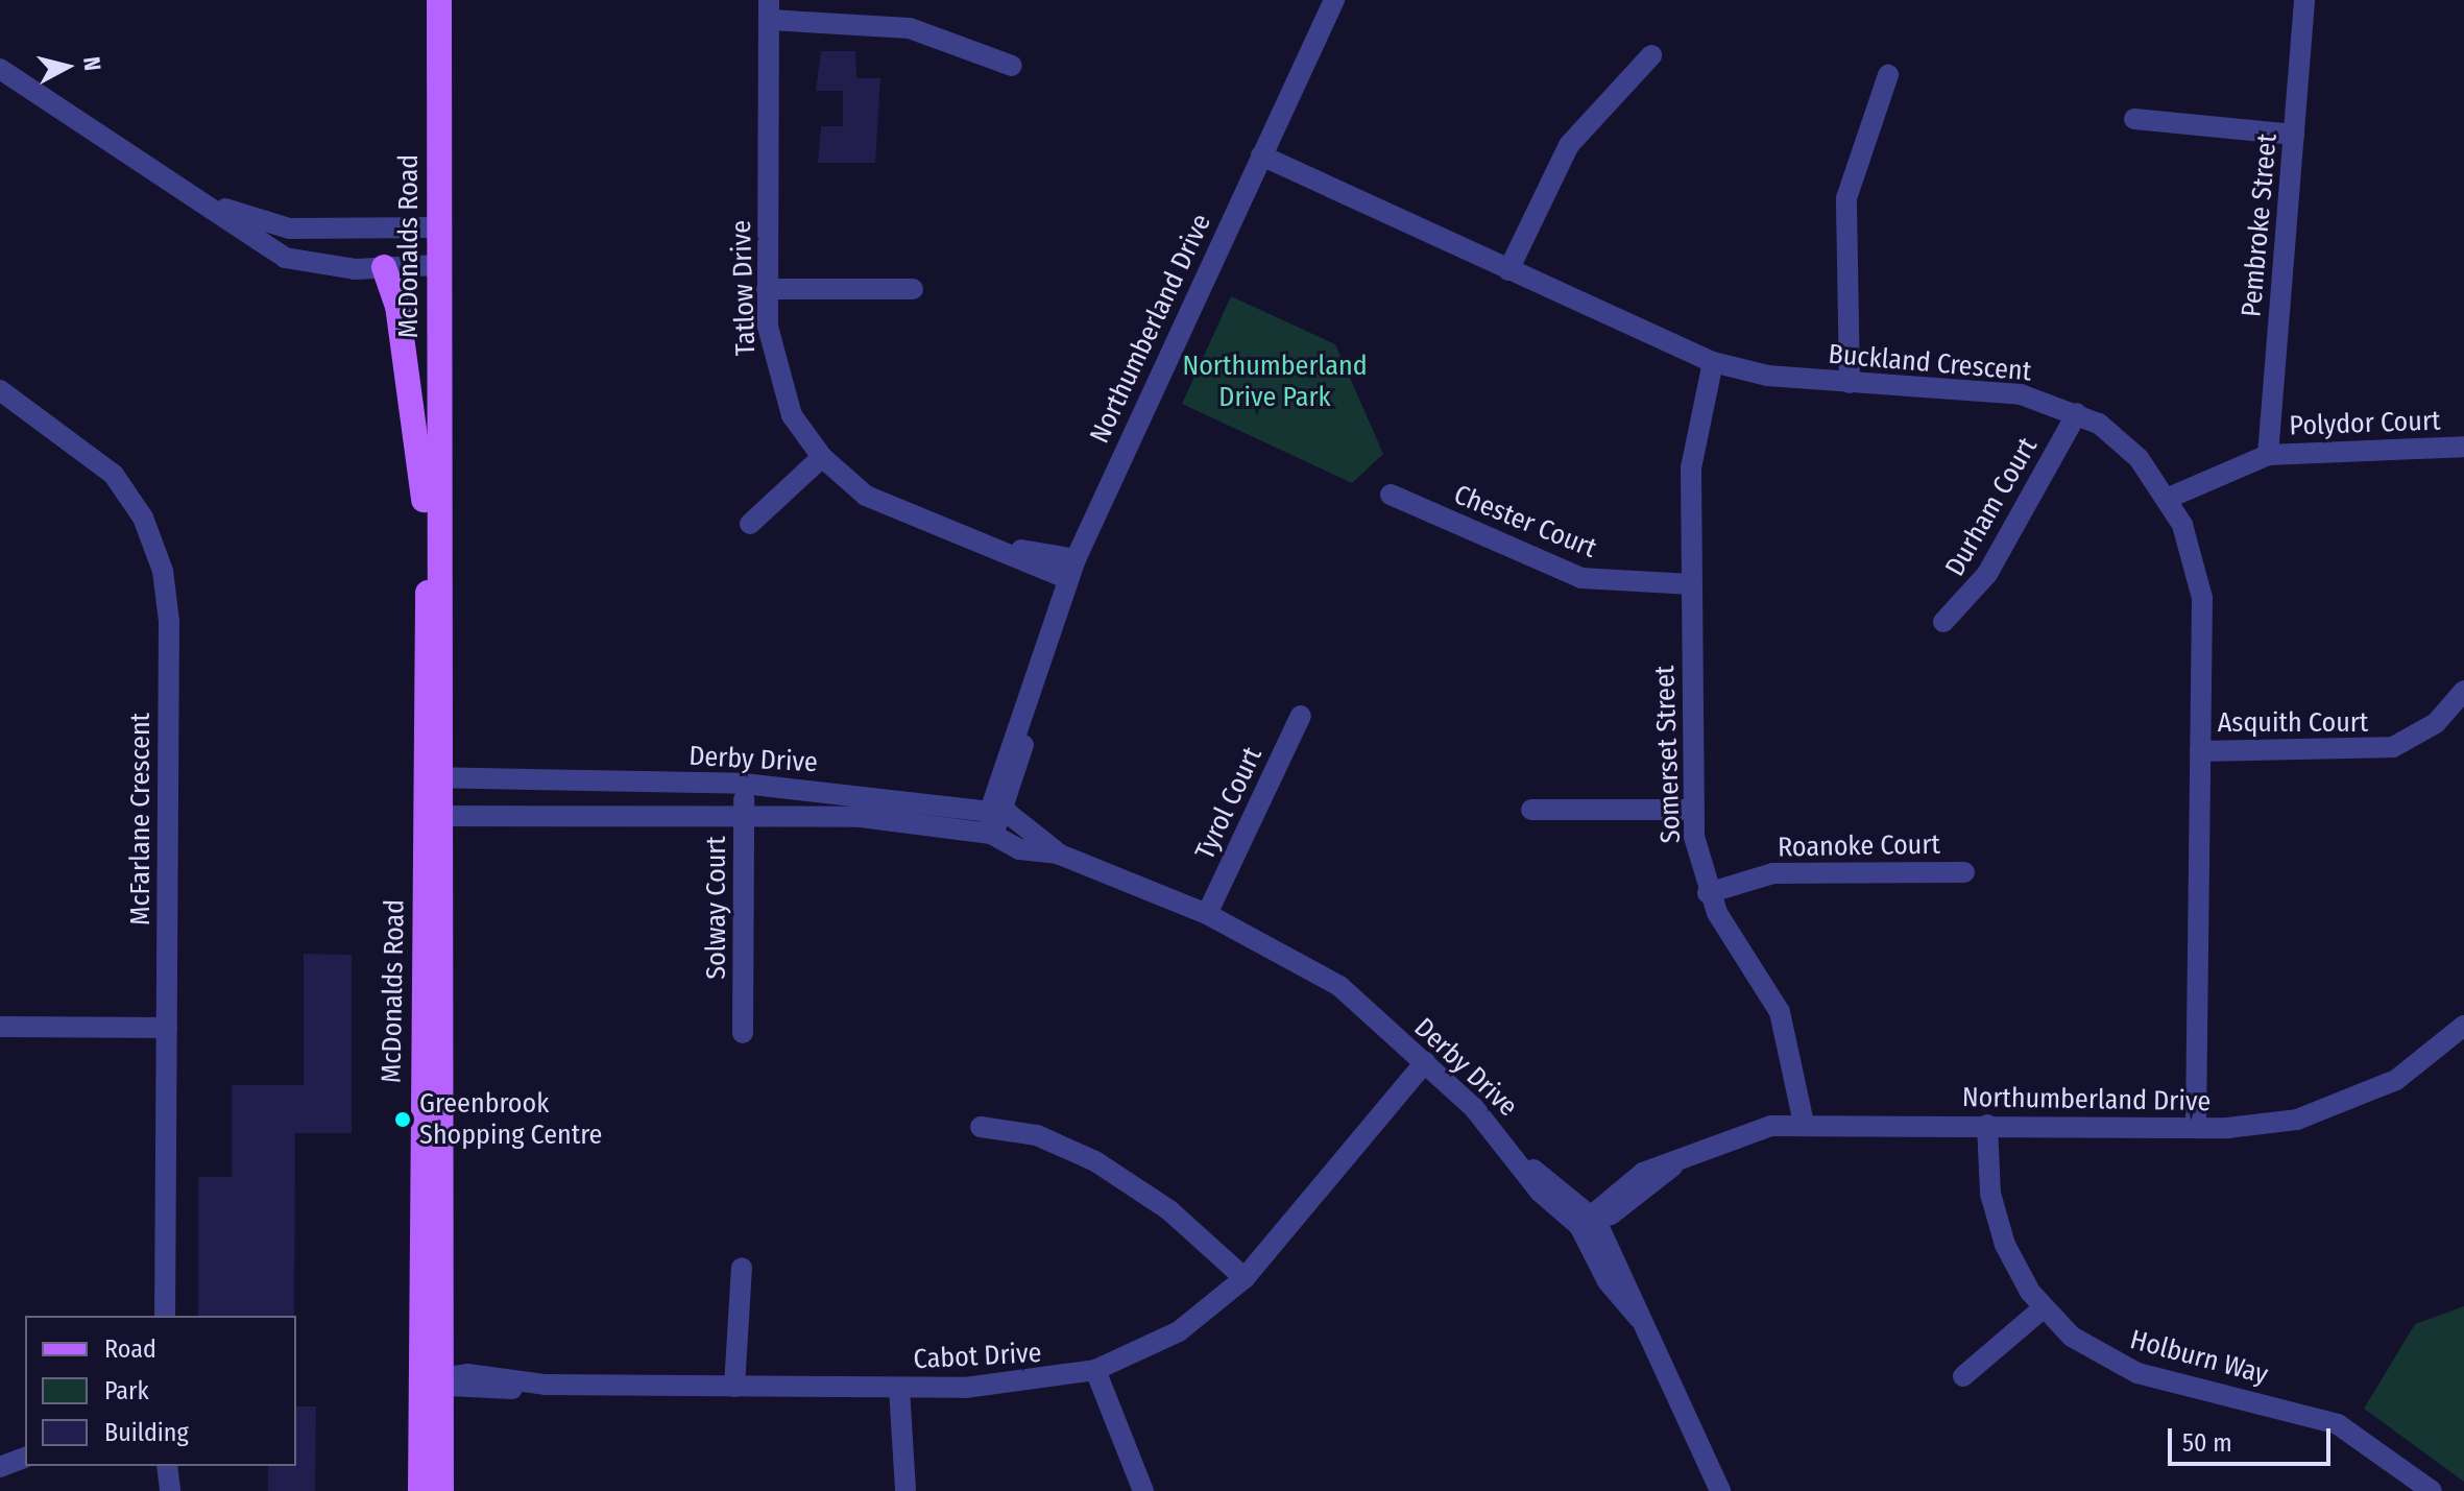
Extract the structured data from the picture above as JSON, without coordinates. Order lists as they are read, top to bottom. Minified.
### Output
{"streets":{"main road":["McDonalds Road"],"street":["Pembroke Street","Tatlow Drive","Northumberland Drive","Buckland Crescent","Polydor Court","Durham Court","Chester Court","Asquith Court","Somerset Street","Derby Drive","Tyrol Court","McFarlane Crescent","Roanoke Court","Solway Court","Cabot Drive","Holburn Way"]},"crossings":[["Pembroke Street","Polydor Court"],["McDonalds Road","Derby Drive"],["McDonalds Road","Cabot Drive"],["Tatlow Drive","Northumberland Drive"],["Northumberland Drive","Buckland Crescent"],["Northumberland Drive","Somerset Street"],["Northumberland Drive","Derby Drive"],["Northumberland Drive","Holburn Way"],["Buckland Crescent","Durham Court"],["Buckland Crescent","Asquith Court"],["Buckland Crescent","Somerset Street"],["Chester Court","Somerset Street"],["Somerset Street","Roanoke Court"],["Derby Drive","Tyrol Court"],["Derby Drive","Solway Court"],["Derby Drive","Cabot Drive"]],"parks":["Northumberland Drive Park"],"places":["Greenbrook Shopping Centre"],"legend":["Road","Park","Building"],"scale_bar":"50 m","north":"right"}
